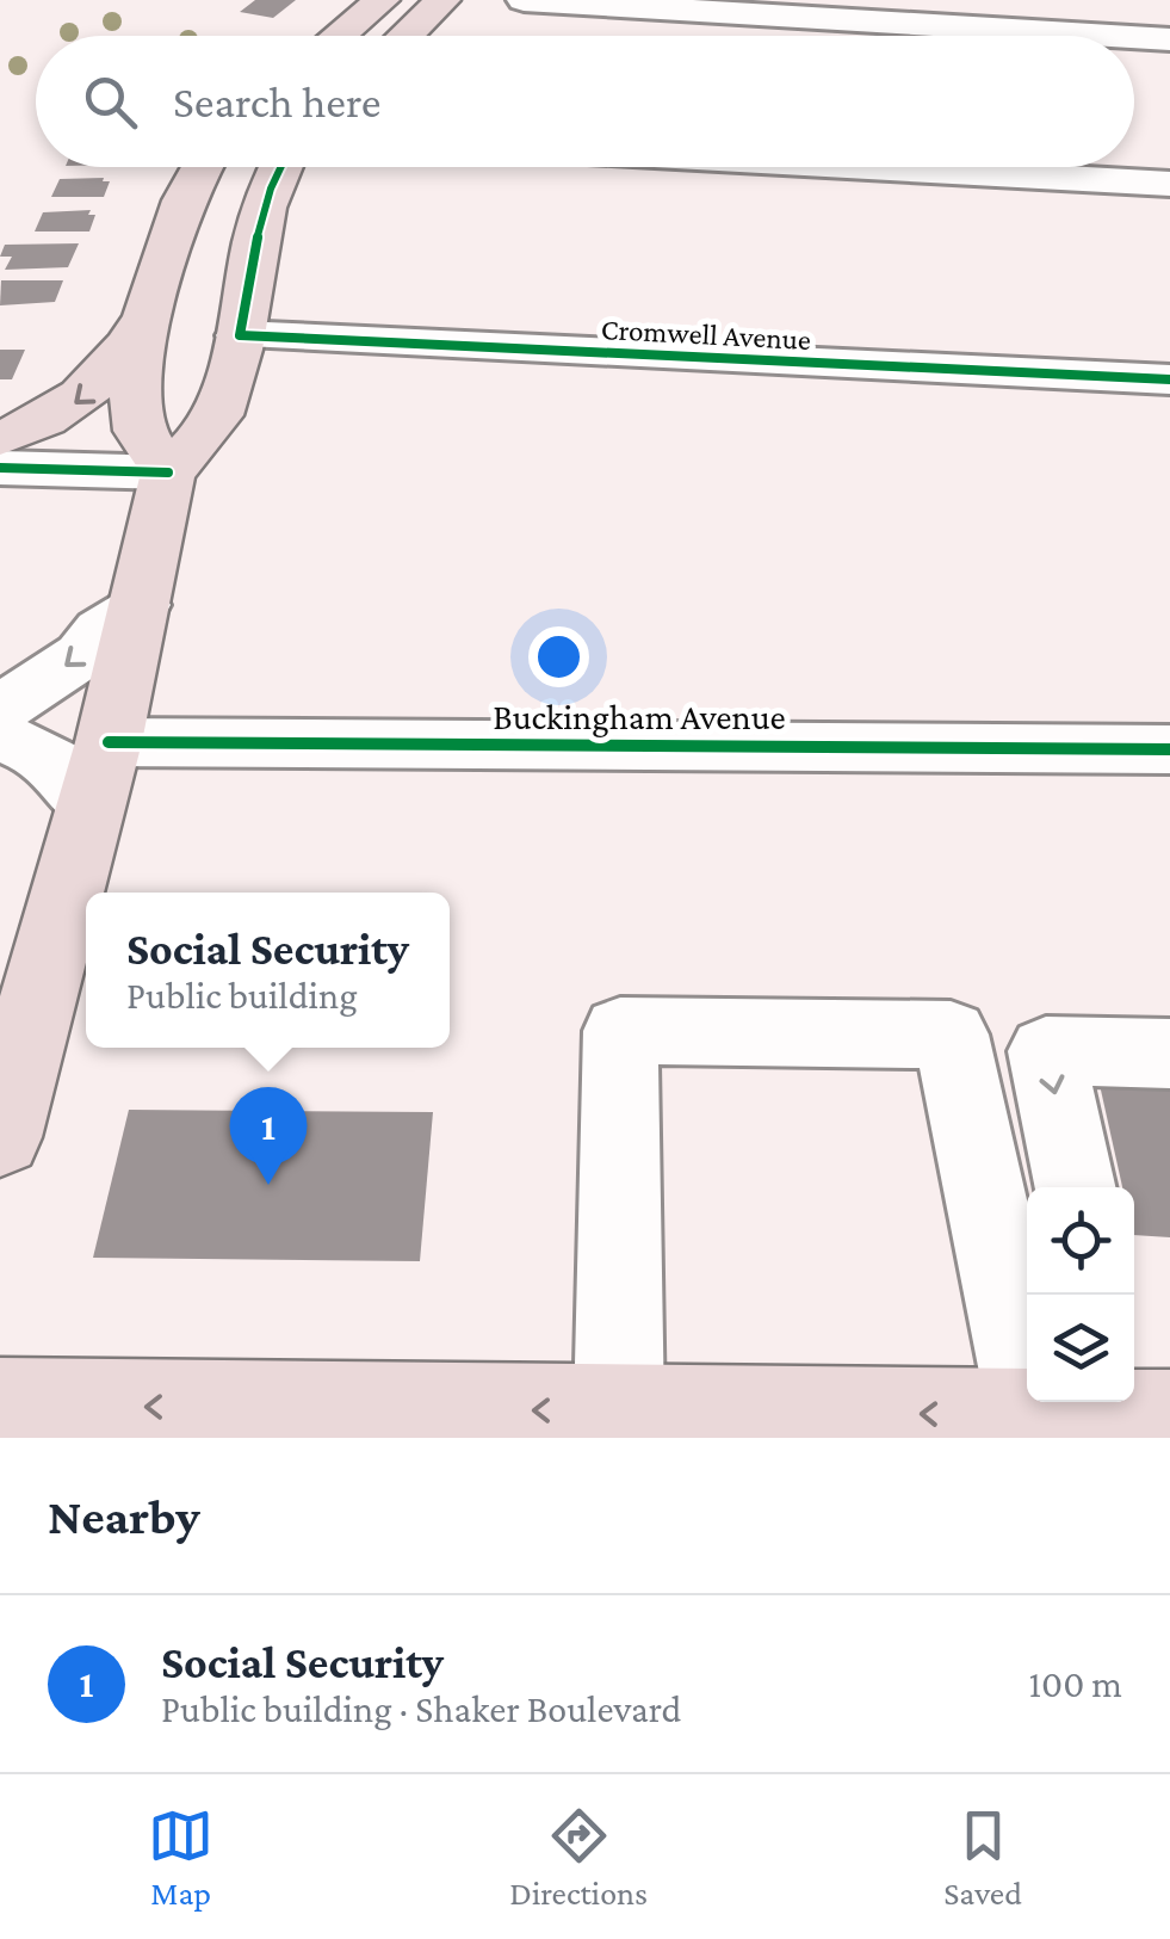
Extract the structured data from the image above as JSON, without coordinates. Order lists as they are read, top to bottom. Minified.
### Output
{"streets":{"street":["Cromwell Avenue","Buckingham Avenue"]},"page":{"search":"Search here","popup":["Social Security","Public building"],"pins":"1","heading":"Nearby","list":[{"mark":"1","name":"Social Security","note":"Public building · Shaker Boulevard","value":"100 m"}],"nav":["Map","Directions","Saved"]}}
